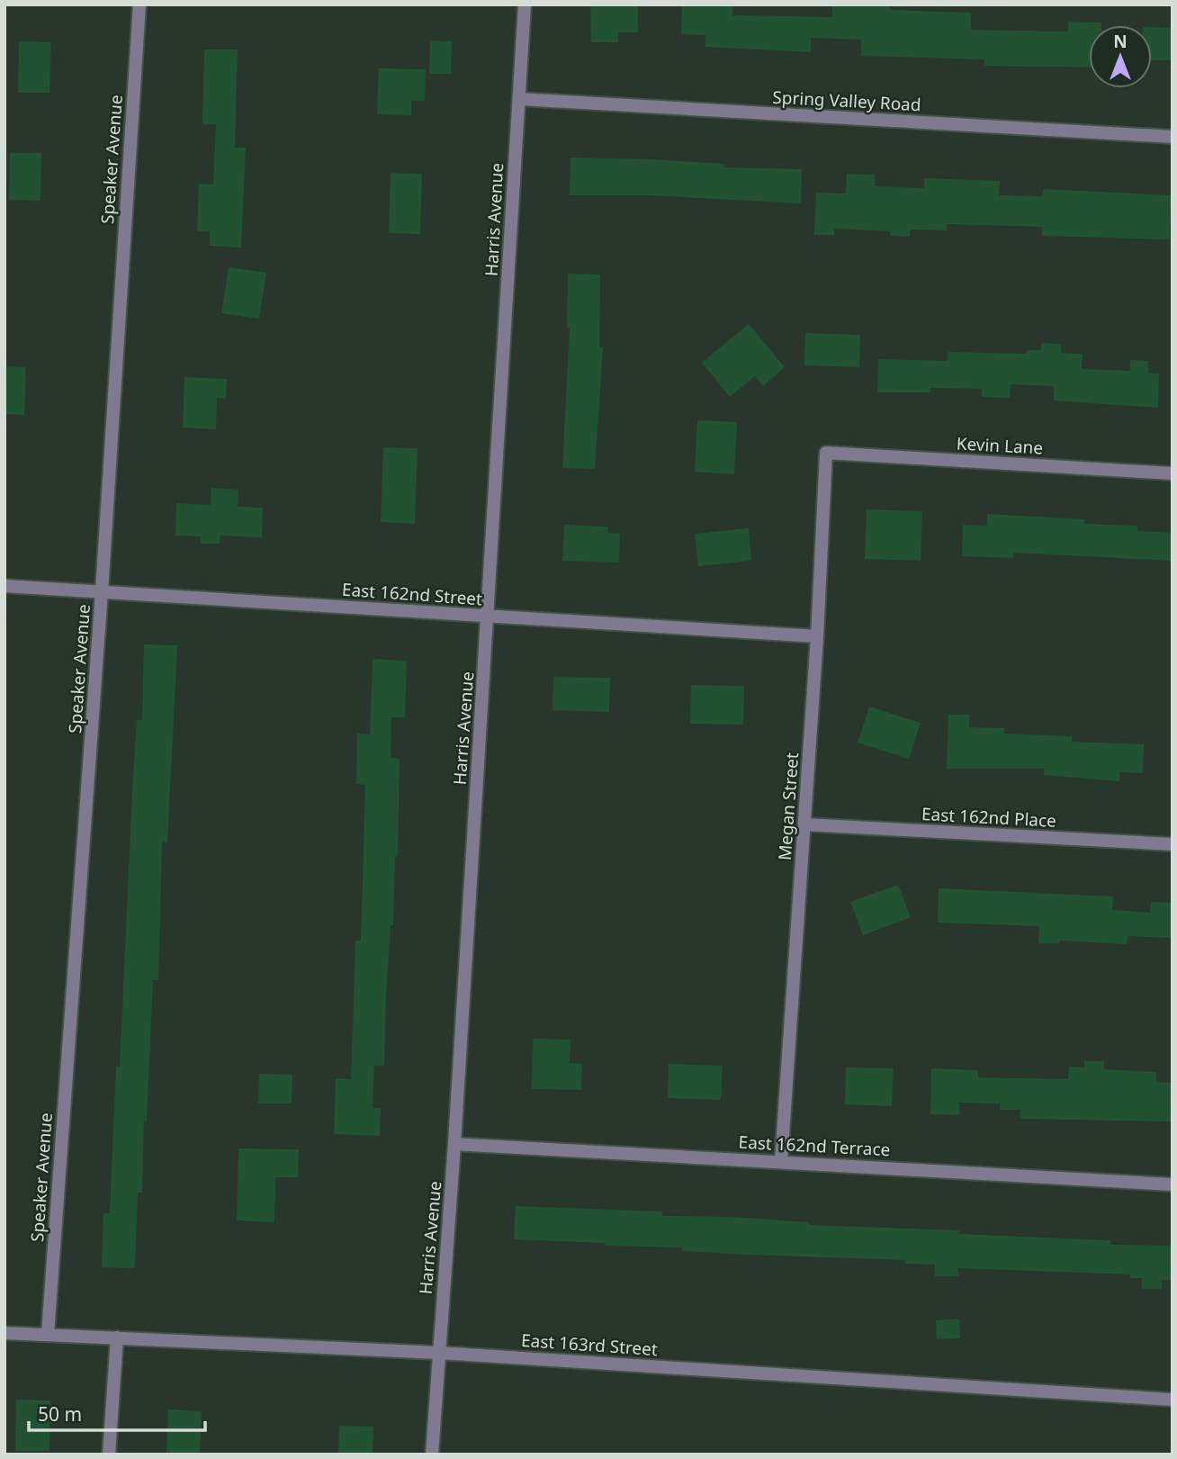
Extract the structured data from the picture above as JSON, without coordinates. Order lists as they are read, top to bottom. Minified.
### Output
{"streets":{"street":["Spring Valley Road","Speaker Avenue","Harris Avenue","Kevin Lane","East 162nd Street","Megan Street","East 162nd Place","East 162nd Terrace","East 163rd Street"]},"crossings":[["Spring Valley Road","Harris Avenue"],["Speaker Avenue","East 162nd Street"],["Speaker Avenue","East 163rd Street"],["Harris Avenue","East 162nd Street"],["Harris Avenue","East 162nd Terrace"],["Harris Avenue","East 163rd Street"],["Kevin Lane","Megan Street"],["East 162nd Street","Megan Street"],["Megan Street","East 162nd Place"],["Megan Street","East 162nd Terrace"]],"scale_bar":"50 m","north":"top"}
